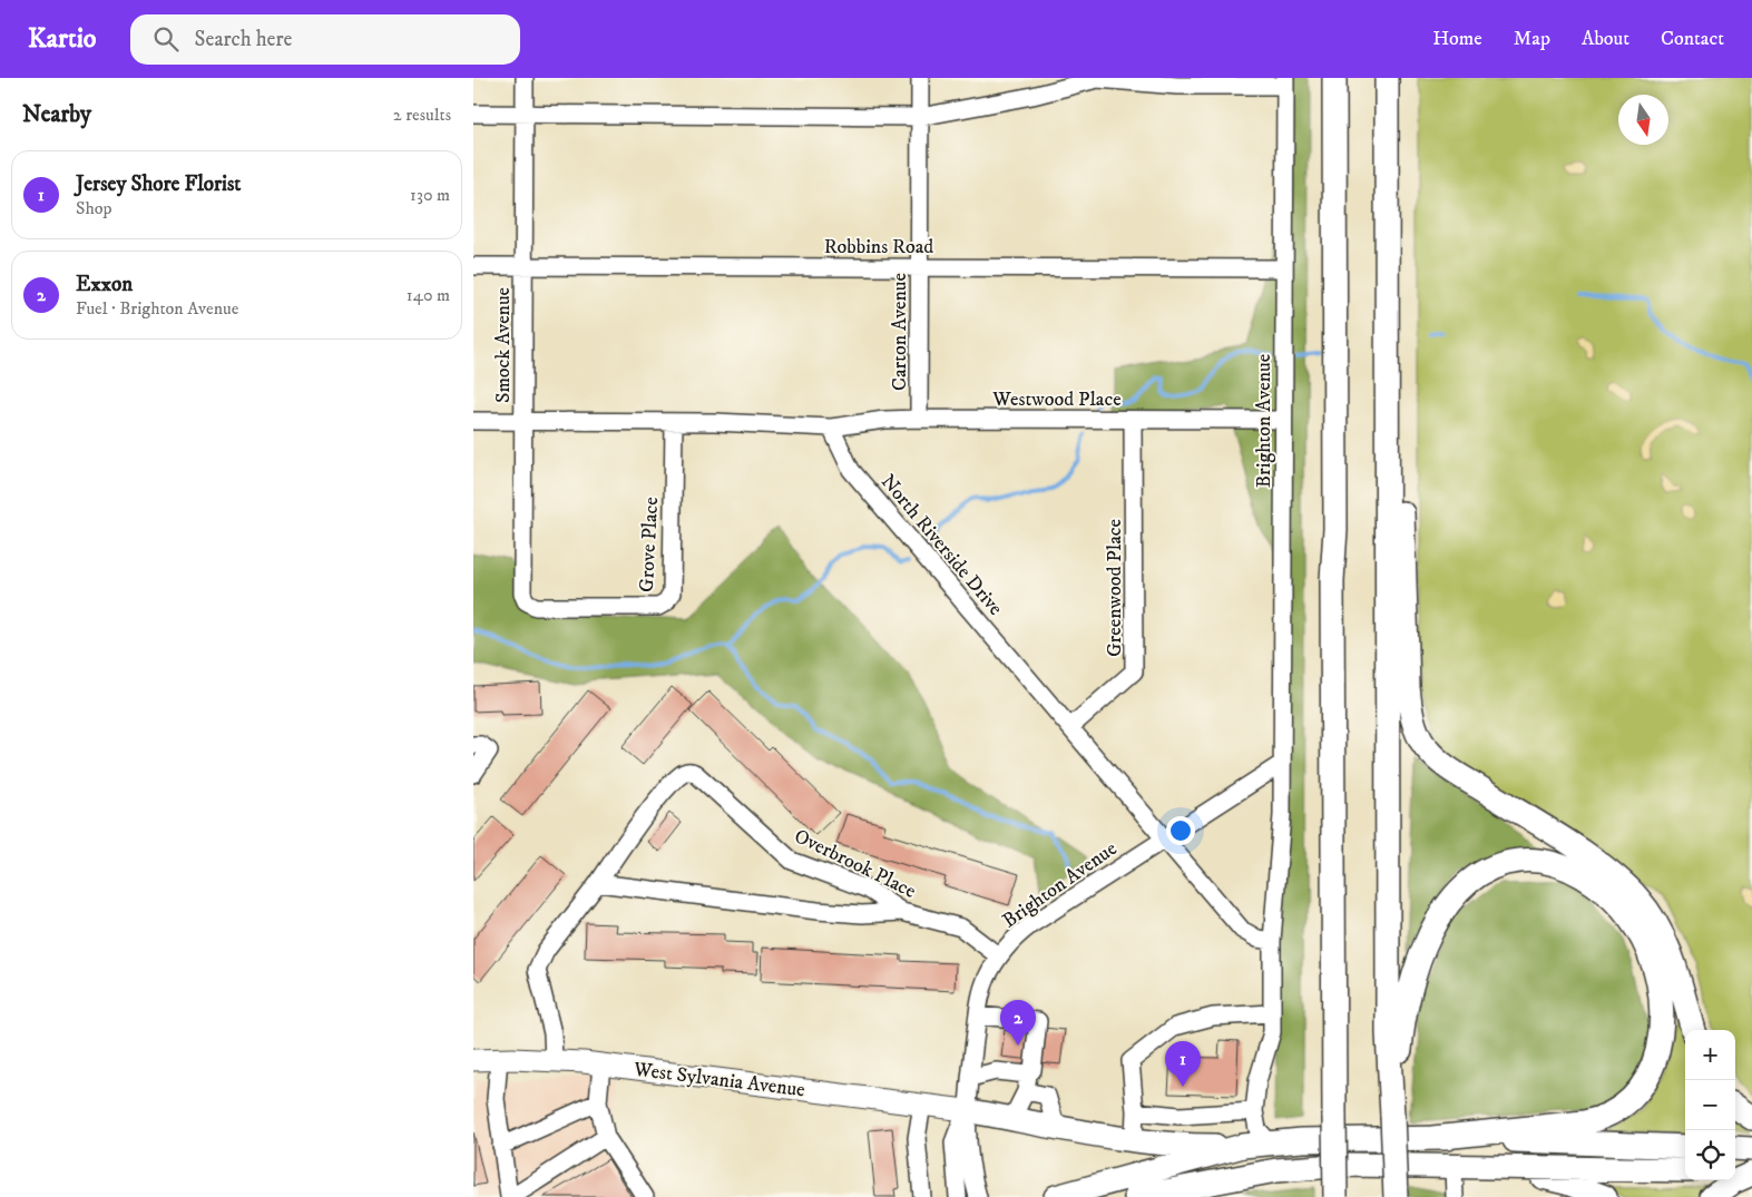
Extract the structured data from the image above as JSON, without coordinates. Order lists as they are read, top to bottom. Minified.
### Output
{"streets":{"main road":["West Sylvania Avenue"],"street":["Robbins Road","Carton Avenue","Smock Avenue","Westwood Place","Brighton Avenue","Grove Place","North Riverside Drive","Greenwood Place","Overbrook Place"]},"crossings":[["Robbins Road","Carton Avenue"],["Robbins Road","Smock Avenue"],["Robbins Road","Brighton Avenue"],["Carton Avenue","Westwood Place"],["Smock Avenue","Grove Place"],["Westwood Place","Brighton Avenue"],["Westwood Place","North Riverside Drive"],["Westwood Place","Greenwood Place"],["Brighton Avenue","North Riverside Drive"],["Brighton Avenue","Overbrook Place"],["Brighton Avenue","West Sylvania Avenue"],["North Riverside Drive","Greenwood Place"]],"north":"bottom","page":{"header":"Kartio","search":"Search here","nav":["Home","Map","About","Contact"],"heading":["Nearby","2 results"],"list":[{"mark":"1","name":"Jersey Shore Florist","note":"Shop","value":"130 m"},{"mark":"2","name":"Exxon","note":"Fuel · Brighton Avenue","value":"140 m"}],"pins":["2","1"],"map_buttons":["+","−"]}}
